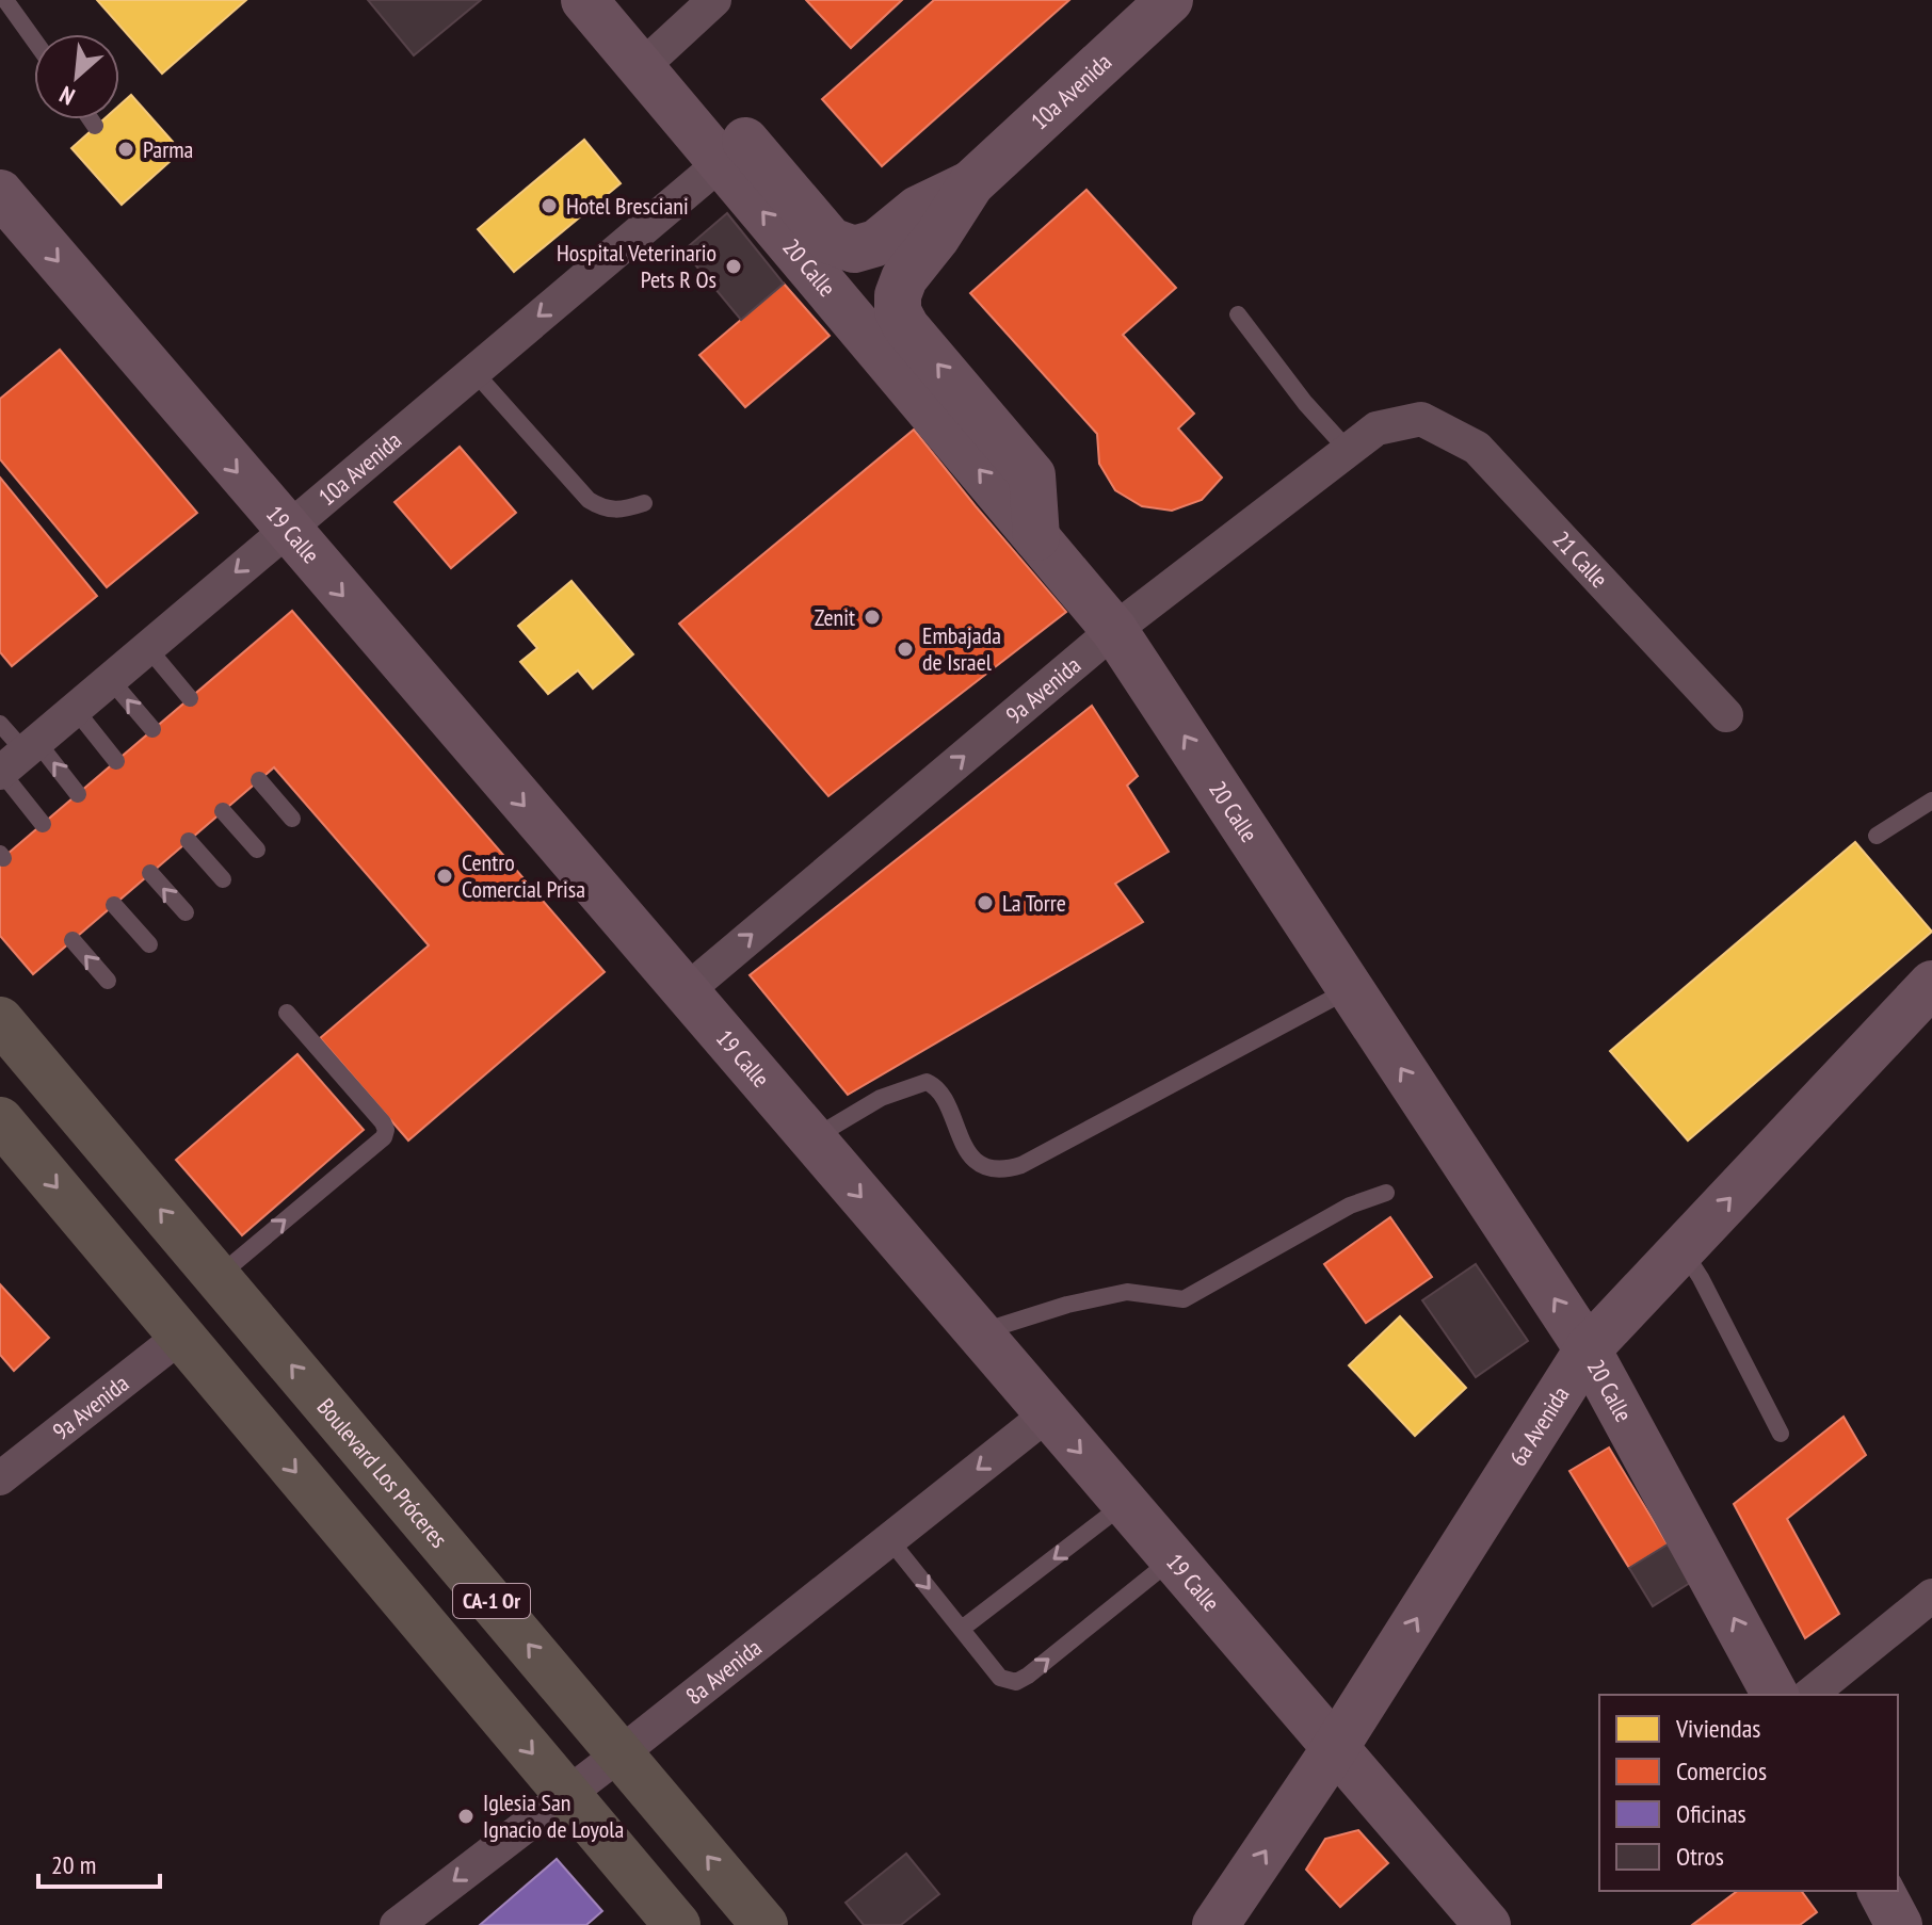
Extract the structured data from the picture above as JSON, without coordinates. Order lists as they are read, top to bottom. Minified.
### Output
{"streets":{"highway":["Boulevard Los Próceres","CA-1 Or"],"street":["10a Avenida","20 Calle","19 Calle","21 Calle","9a Avenida","6a Avenida","8a Avenida"]},"crossings":[["10a Avenida","20 Calle"],["10a Avenida","19 Calle"],["20 Calle","9a Avenida"],["20 Calle","6a Avenida"],["19 Calle","9a Avenida"],["19 Calle","6a Avenida"],["19 Calle","8a Avenida"],["21 Calle","9a Avenida"],["9a Avenida","CA-1 Or"],["Boulevard Los Próceres","8a Avenida"],["CA-1 Or","8a Avenida"]],"one_way":["20 Calle","19 Calle","9a Avenida","6a Avenida","8a Avenida"],"places":["Parma","Hotel Bresciani","Hospital Veterinario Pets R Os","Zenit","Embajada de Israel","Centro Comercial Prisa","La Torre","Iglesia San Ignacio de Loyola"],"legend":["Viviendas","Comercios","Oficinas","Otros"],"scale_bar":"20 m","north":"bottom left"}
